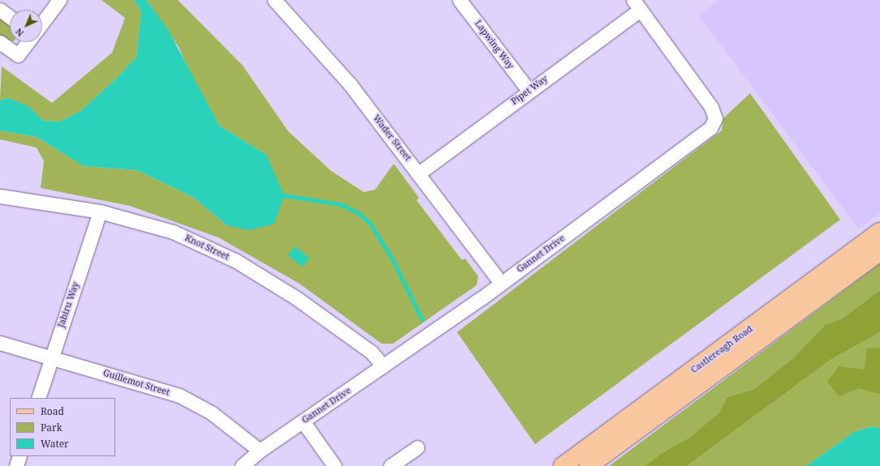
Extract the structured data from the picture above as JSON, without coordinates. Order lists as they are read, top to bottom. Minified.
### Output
{"streets":{"main road":["Castlereagh Road"],"street":["Lapwing Way","Pipet Way","Wader Street","Knot Street","Gannet Drive","Jabiru Way","Guillemot Street"]},"crossings":[["Lapwing Way","Pipet Way"],["Pipet Way","Wader Street"],["Pipet Way","Gannet Drive"],["Wader Street","Gannet Drive"],["Knot Street","Gannet Drive"],["Knot Street","Jabiru Way"],["Gannet Drive","Guillemot Street"],["Jabiru Way","Guillemot Street"]],"legend":["Road","Park","Water"],"north":"bottom left"}
